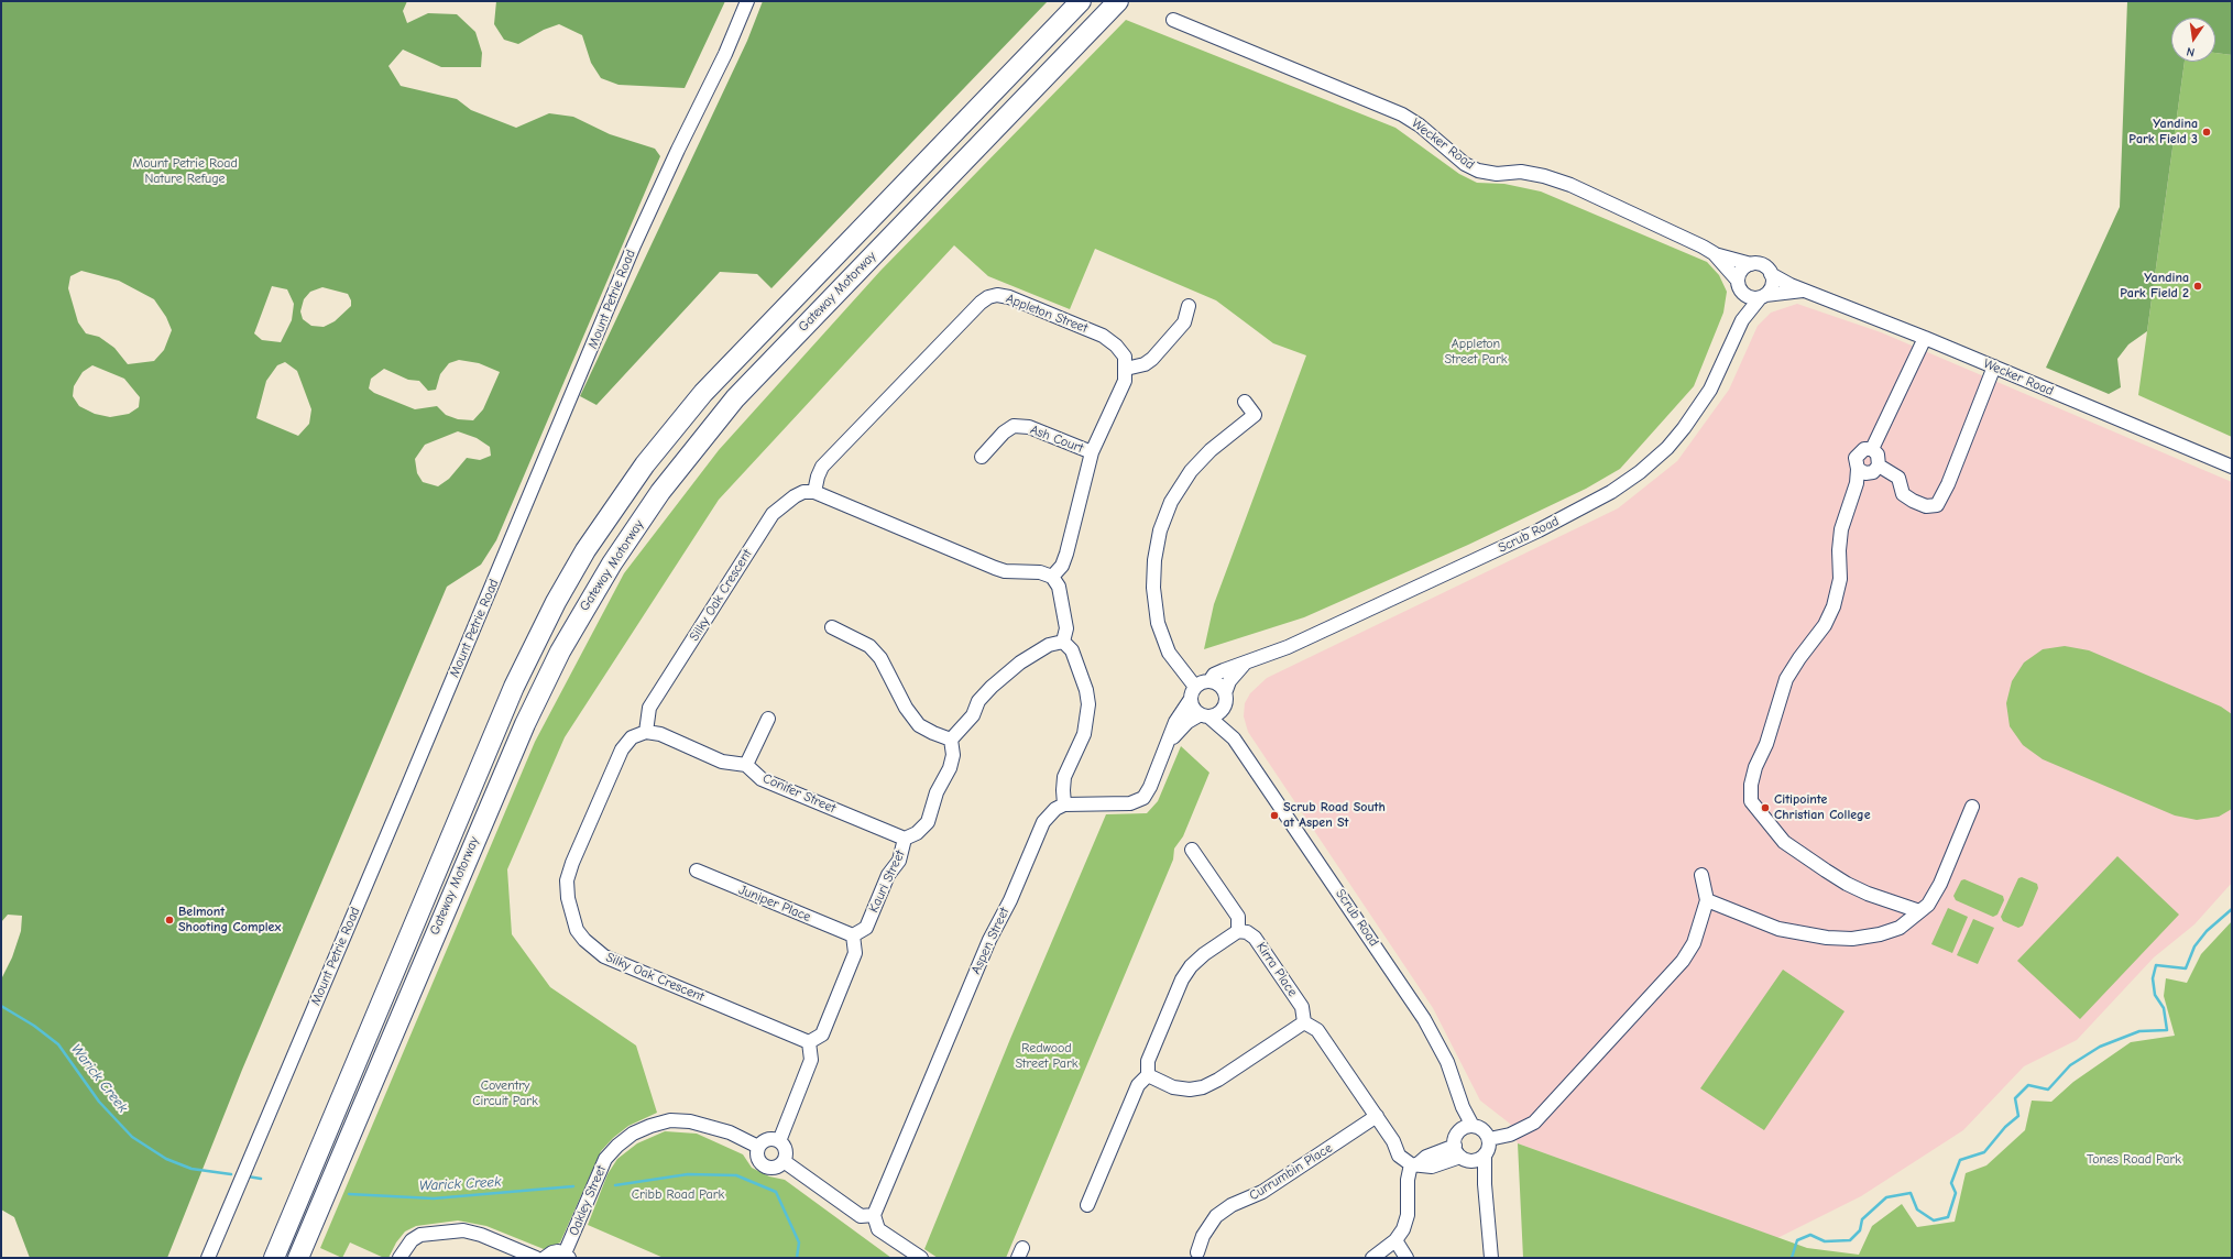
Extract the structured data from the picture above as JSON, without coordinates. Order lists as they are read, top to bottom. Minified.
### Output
{"streets":{"highway":["Gateway Motorway"],"street":["Wecker Road","Mount Petrie Road","Appleton Street","Ash Court","Scrub Road","Silky Oak Crescent","Conifer Street","Kauri Street","Juniper Place","Aspen Street","Kirra Place","Currumbin Place","Oakley Street"]},"crossings":[["Wecker Road","Scrub Road"],["Appleton Street","Silky Oak Crescent"],["Conifer Street","Kauri Street"],["Kauri Street","Juniper Place"]],"water":["Warick Creek"],"parks":["Mount Petrie Road Nature Refuge","Appleton Street Park","Redwood Street Park","Coventry Circuit Park","Tones Road Park","Cribb Road Park"],"places":["Yandina Park Field 3","Yandina Park Field 2","Citipointe Christian College","Scrub Road South at Aspen St","Belmont Shooting Complex"],"north":"bottom"}
